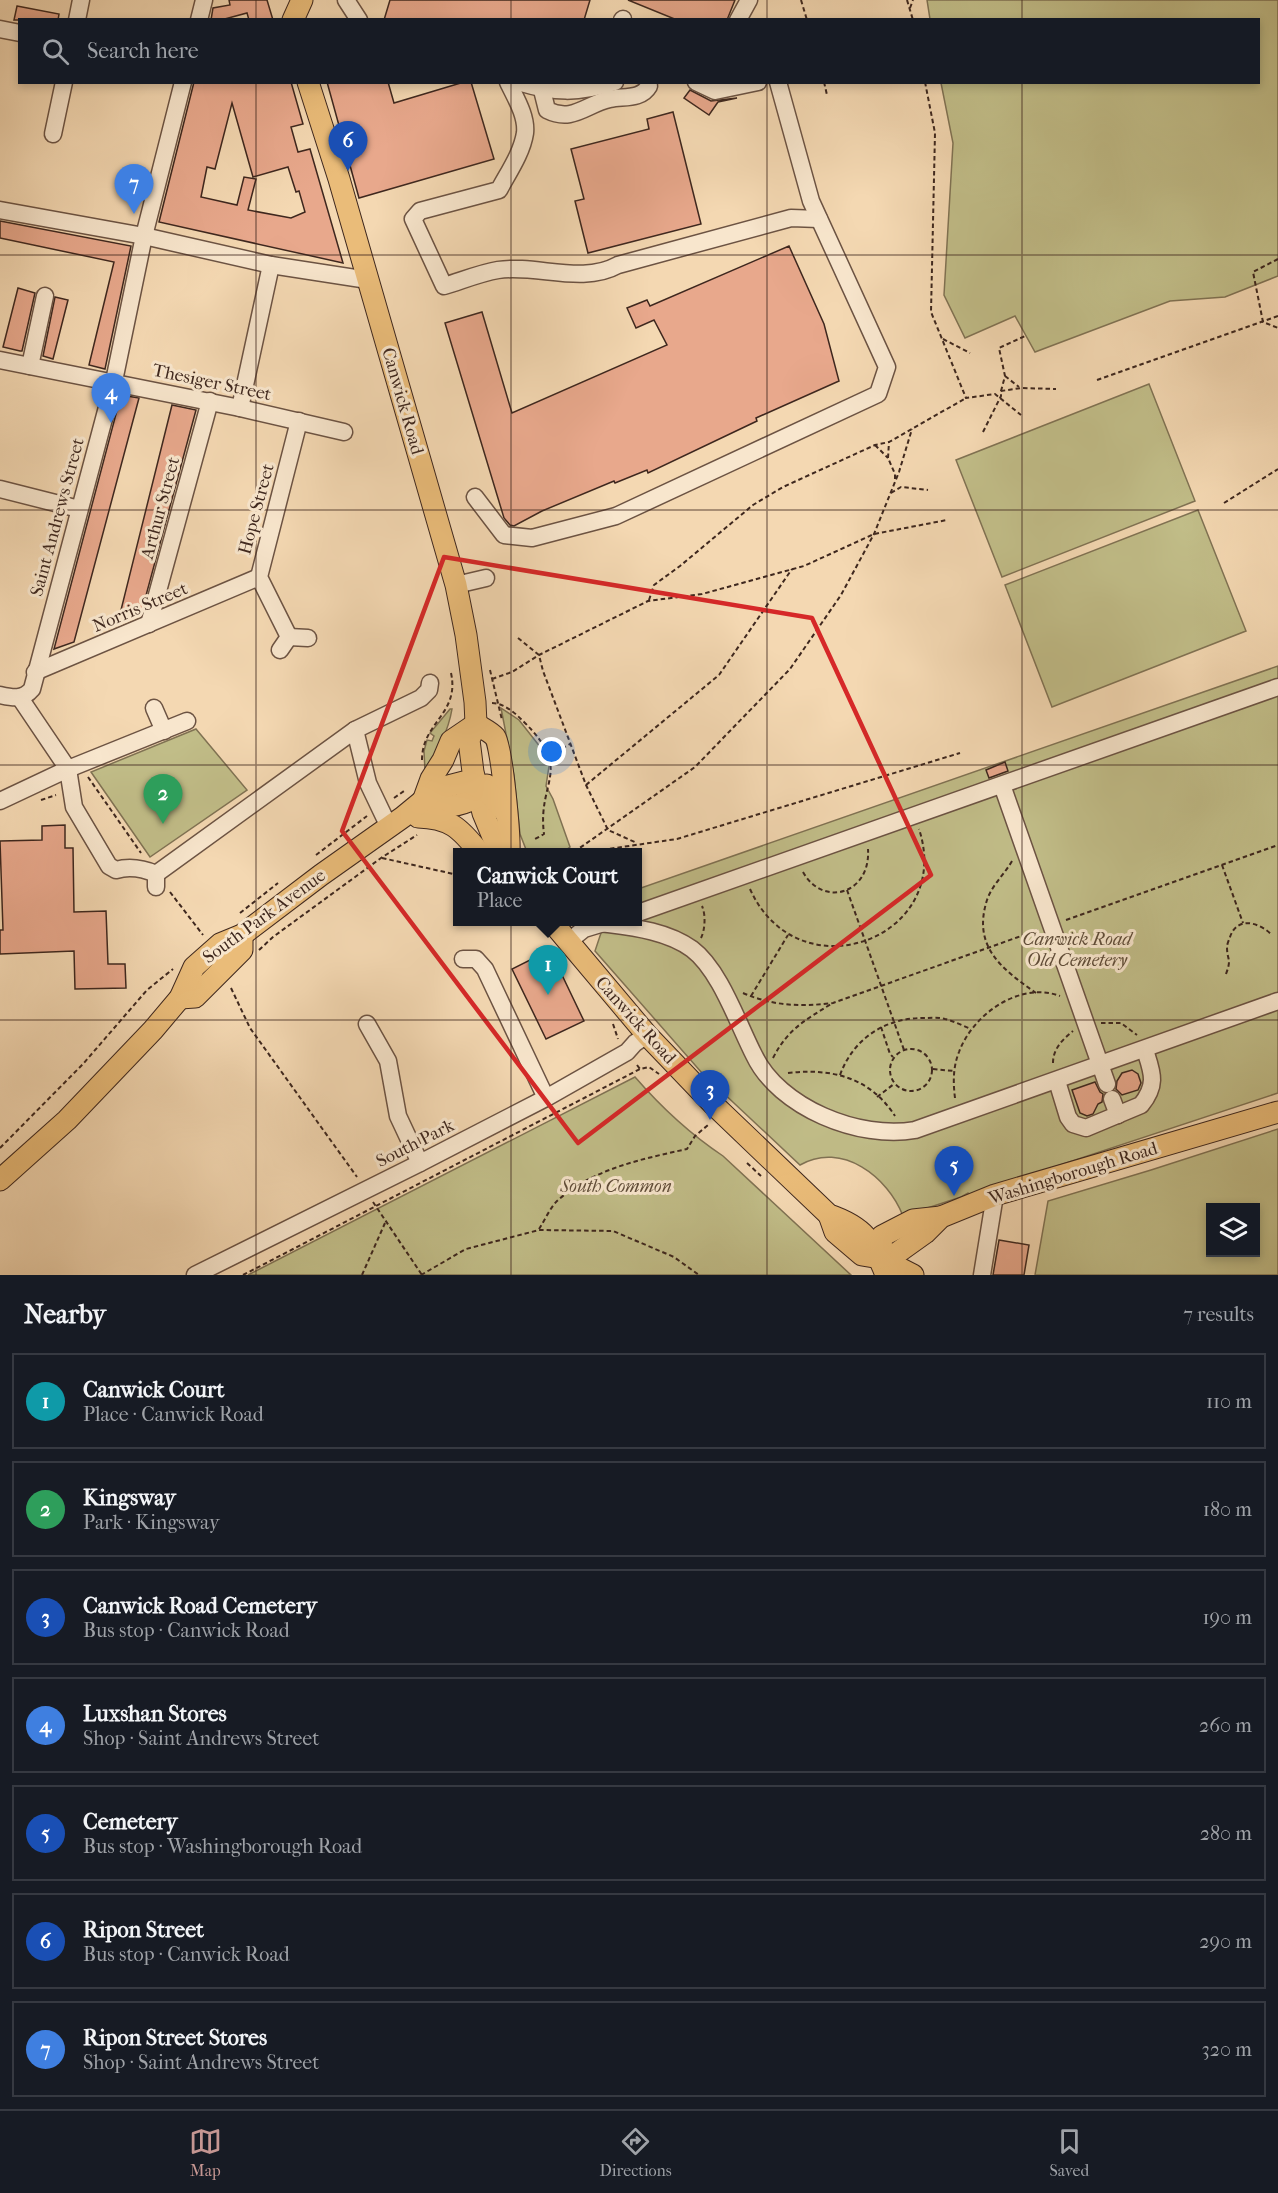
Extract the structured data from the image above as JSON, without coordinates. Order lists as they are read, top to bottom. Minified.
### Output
{"streets":{"main road":["Canwick Road","South Park Avenue","Washingborough Road"],"street":["Thesiger Street","Arthur Street","Hope Street","Saint Andrews Street","Norris Street","South Park"]},"crossings":[["Thesiger Street","Arthur Street"],["Thesiger Street","Hope Street"],["Thesiger Street","Saint Andrews Street"],["Canwick Road","South Park Avenue"],["Canwick Road","South Park"],["Canwick Road","Washingborough Road"],["Arthur Street","Norris Street"],["Hope Street","Norris Street"],["Saint Andrews Street","Norris Street"]],"parks":["Canwick Road Old Cemetery","South Common"],"page":{"search":"Search here","pins":["6","7","4","2","1","3","5"],"popup":["Canwick Court","Place"],"heading":["Nearby","7 results"],"list":[{"mark":"1","name":"Canwick Court","note":"Place · Canwick Road","value":"110 m"},{"mark":"2","name":"Kingsway","note":"Park · Kingsway","value":"180 m"},{"mark":"3","name":"Canwick Road Cemetery","note":"Bus stop · Canwick Road","value":"190 m"},{"mark":"4","name":"Luxshan Stores","note":"Shop · Saint Andrews Street","value":"260 m"},{"mark":"5","name":"Cemetery","note":"Bus stop · Washingborough Road","value":"280 m"},{"mark":"6","name":"Ripon Street","note":"Bus stop · Canwick Road","value":"290 m"},{"mark":"7","name":"Ripon Street Stores","note":"Shop · Saint Andrews Street","value":"320 m"}],"nav":["Map","Directions","Saved"]}}
